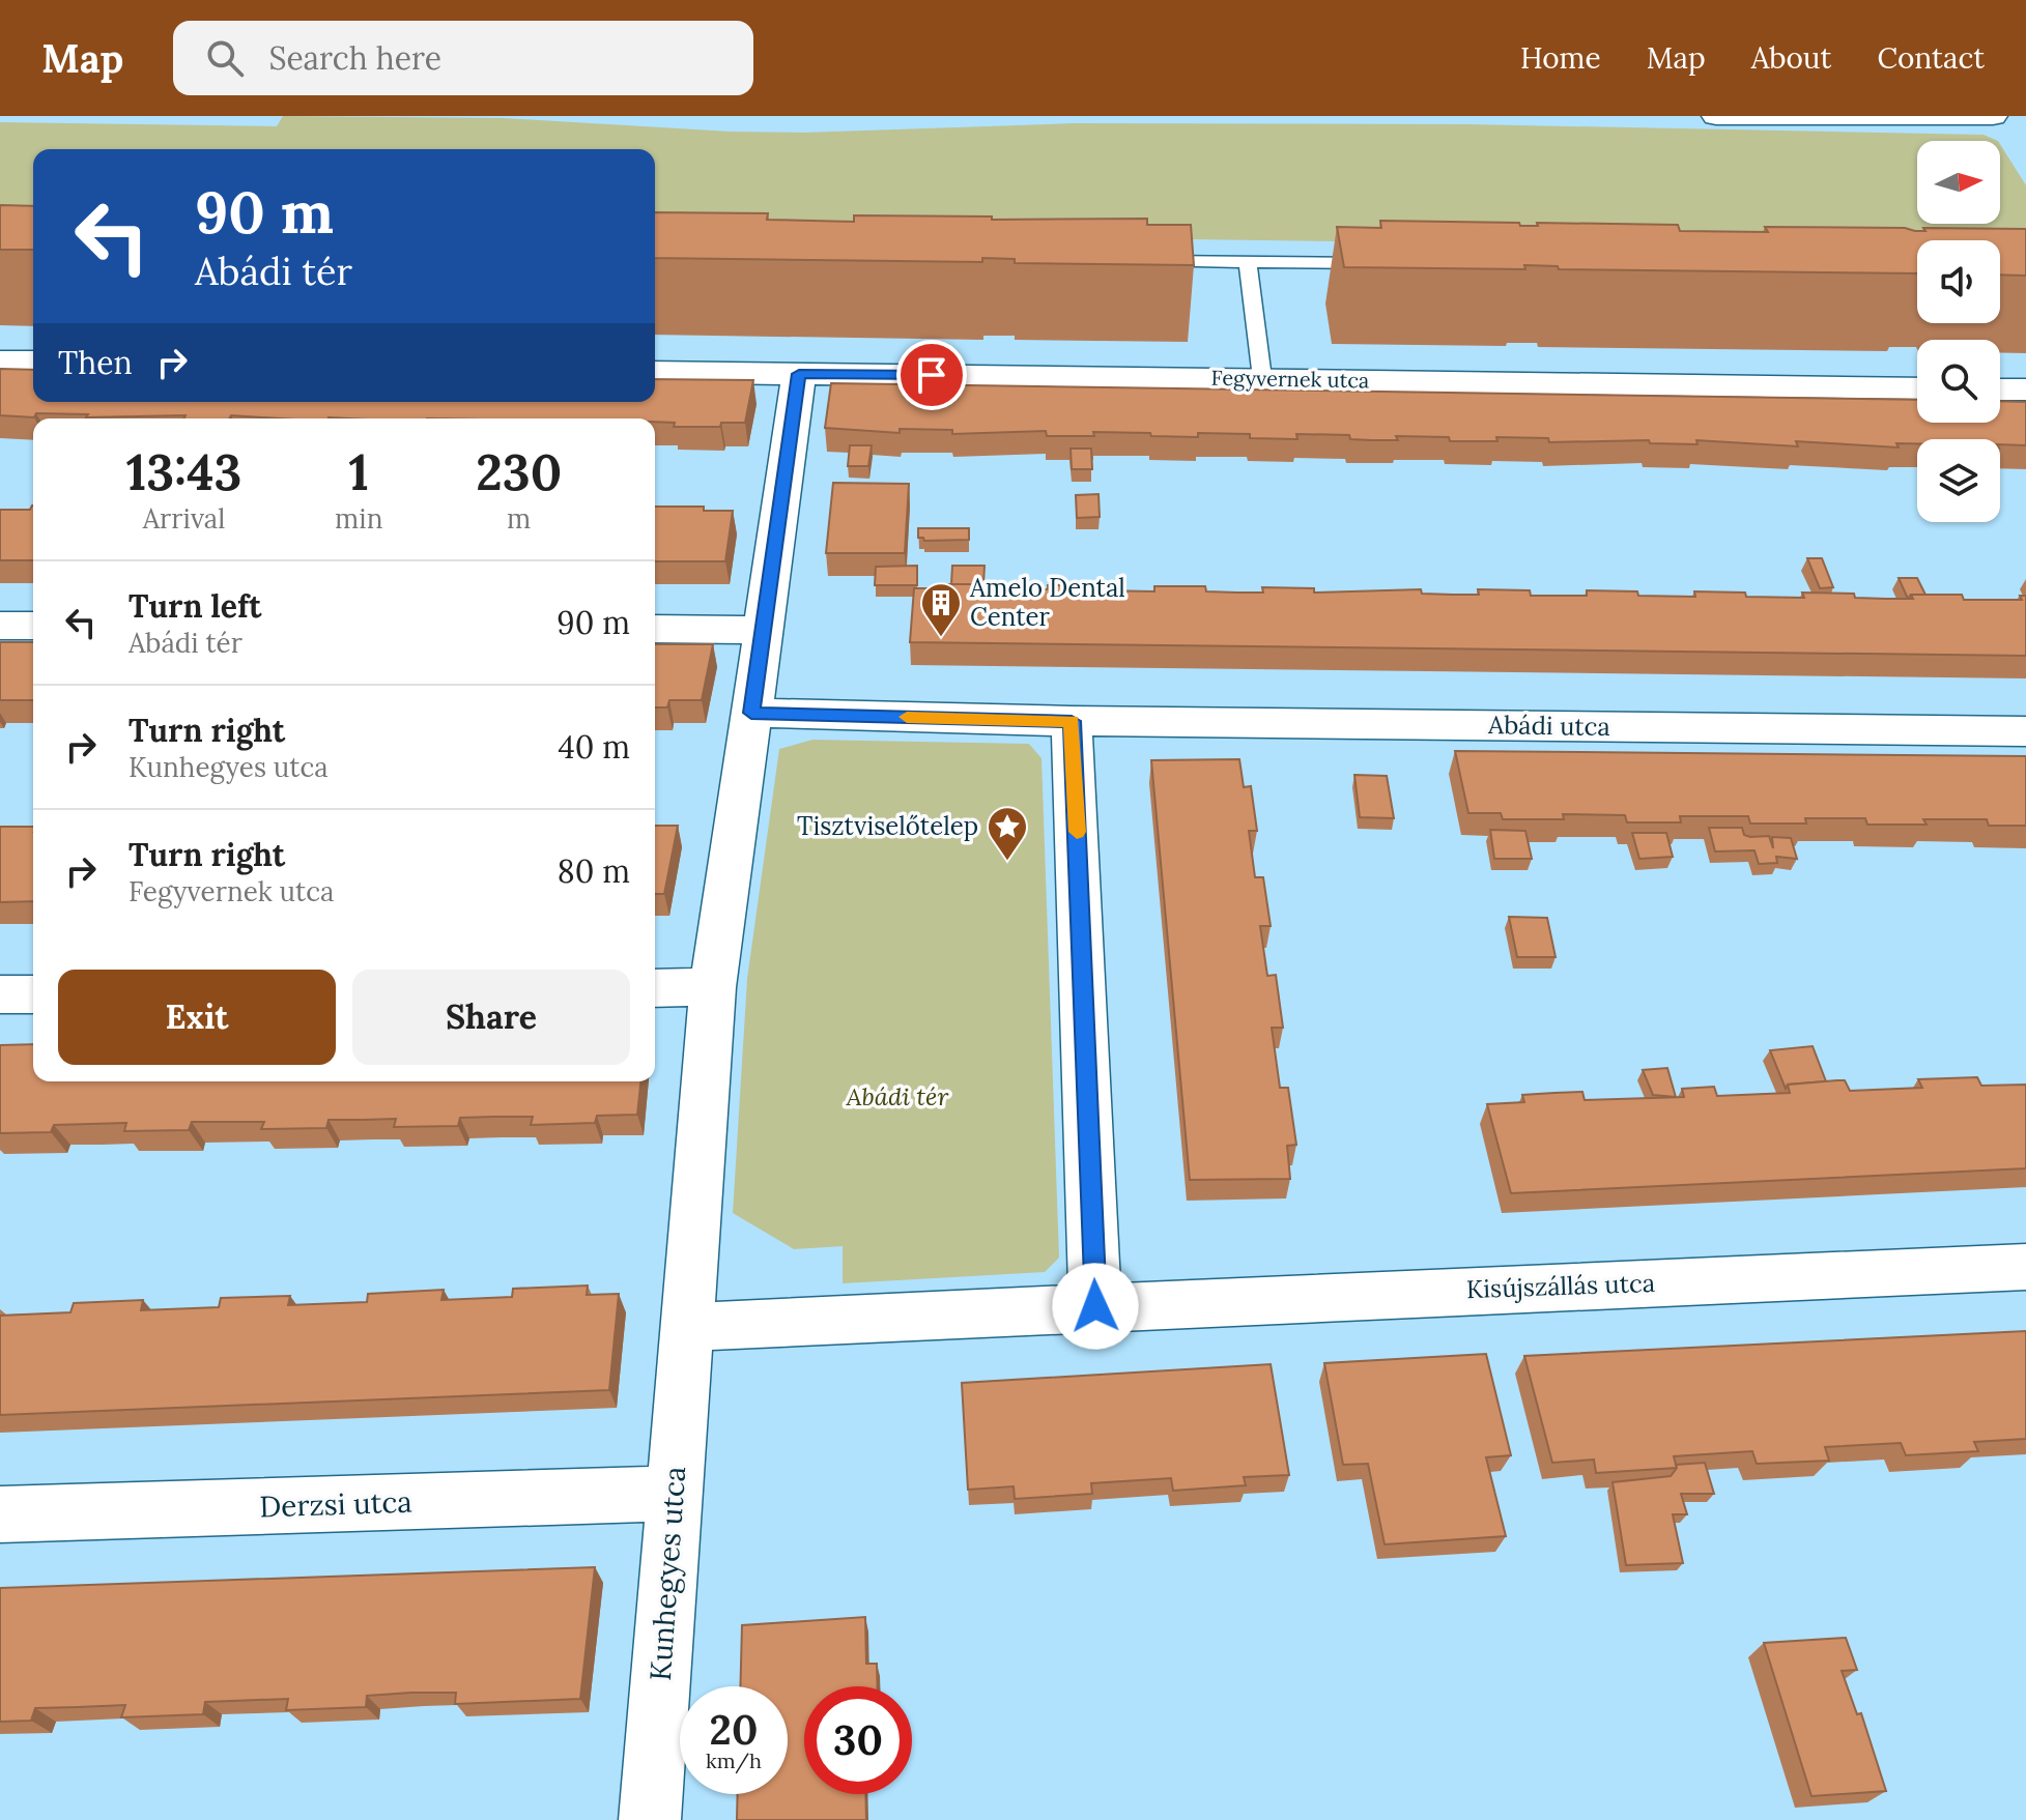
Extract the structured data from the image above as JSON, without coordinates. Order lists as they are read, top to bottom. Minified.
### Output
{"streets":{"street":["Fegyvernek utca","Abádi utca","Kisújszállás utca","Derzsi utca","Kunhegyes utca"]},"crossings":[["Derzsi utca","Kunhegyes utca"]],"parks":["Abádi tér"],"places":{"building":["Amelo Dental Center"],"place":["Tisztviselőtelep"]},"north":"right","page":{"header":"Map","search":"Search here","nav":["Home","Map","About","Contact"],"turn":["90 m","Abádi tér"],"then":"Then","eta":["13:43","Arrival","1","min","230","m"],"list":[{"name":"Turn left","note":"Abádi tér","value":"90 m"},{"name":"Turn right","note":"Kunhegyes utca","value":"40 m"},{"name":"Turn right","note":"Fegyvernek utca","value":"80 m"}],"buttons":["Exit","Share"],"speed":"20 km/h","limit":"30"}}
